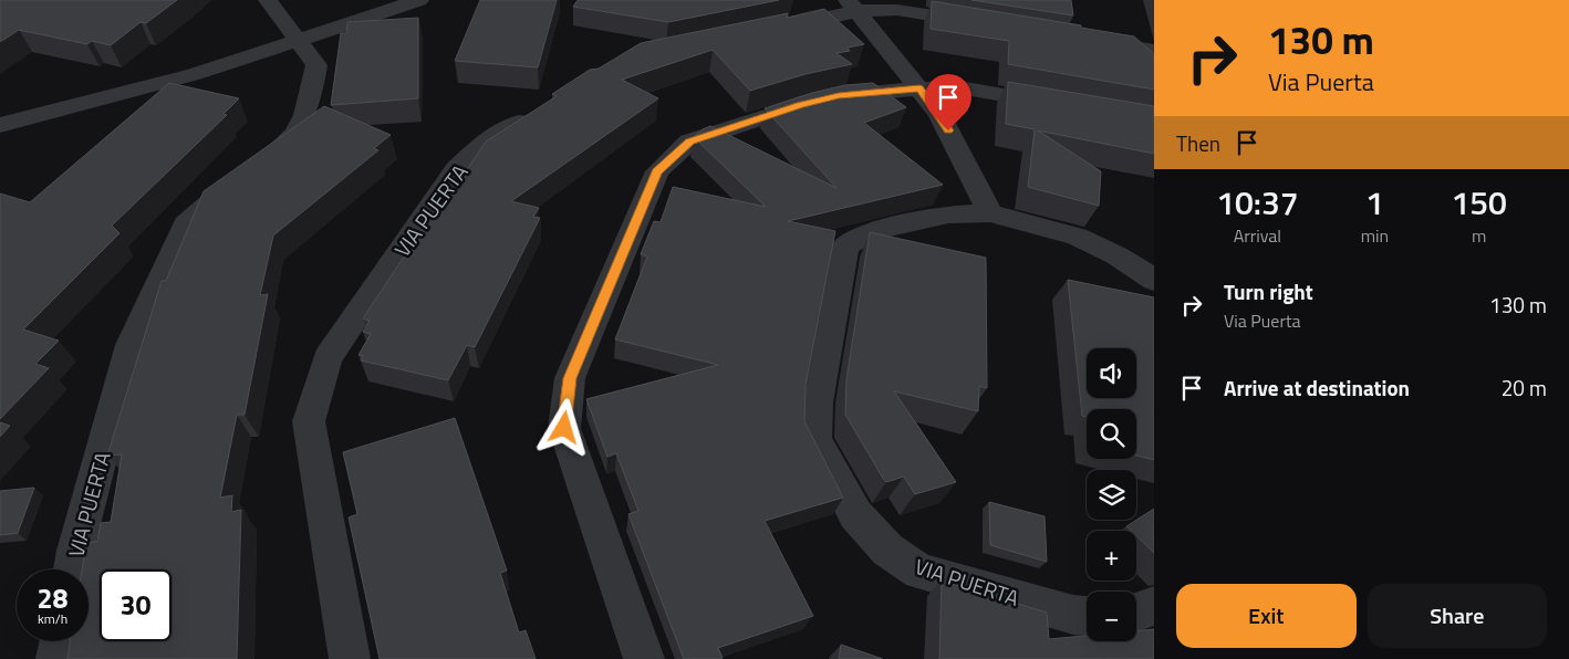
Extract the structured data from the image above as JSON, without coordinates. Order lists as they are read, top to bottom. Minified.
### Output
{"streets":{"street":["VIA PUERTA"]},"page":{"turn":["130 m","Via Puerta"],"then":"Then","eta":["10:37","Arrival","1","min","150","m"],"list":[{"name":"Turn right","note":"Via Puerta","value":"130 m"},{"name":"Arrive at destination","value":"20 m"}],"map_buttons":["+","−"],"speed":"28 km/h","limit":"30","buttons":["Exit","Share"]}}
